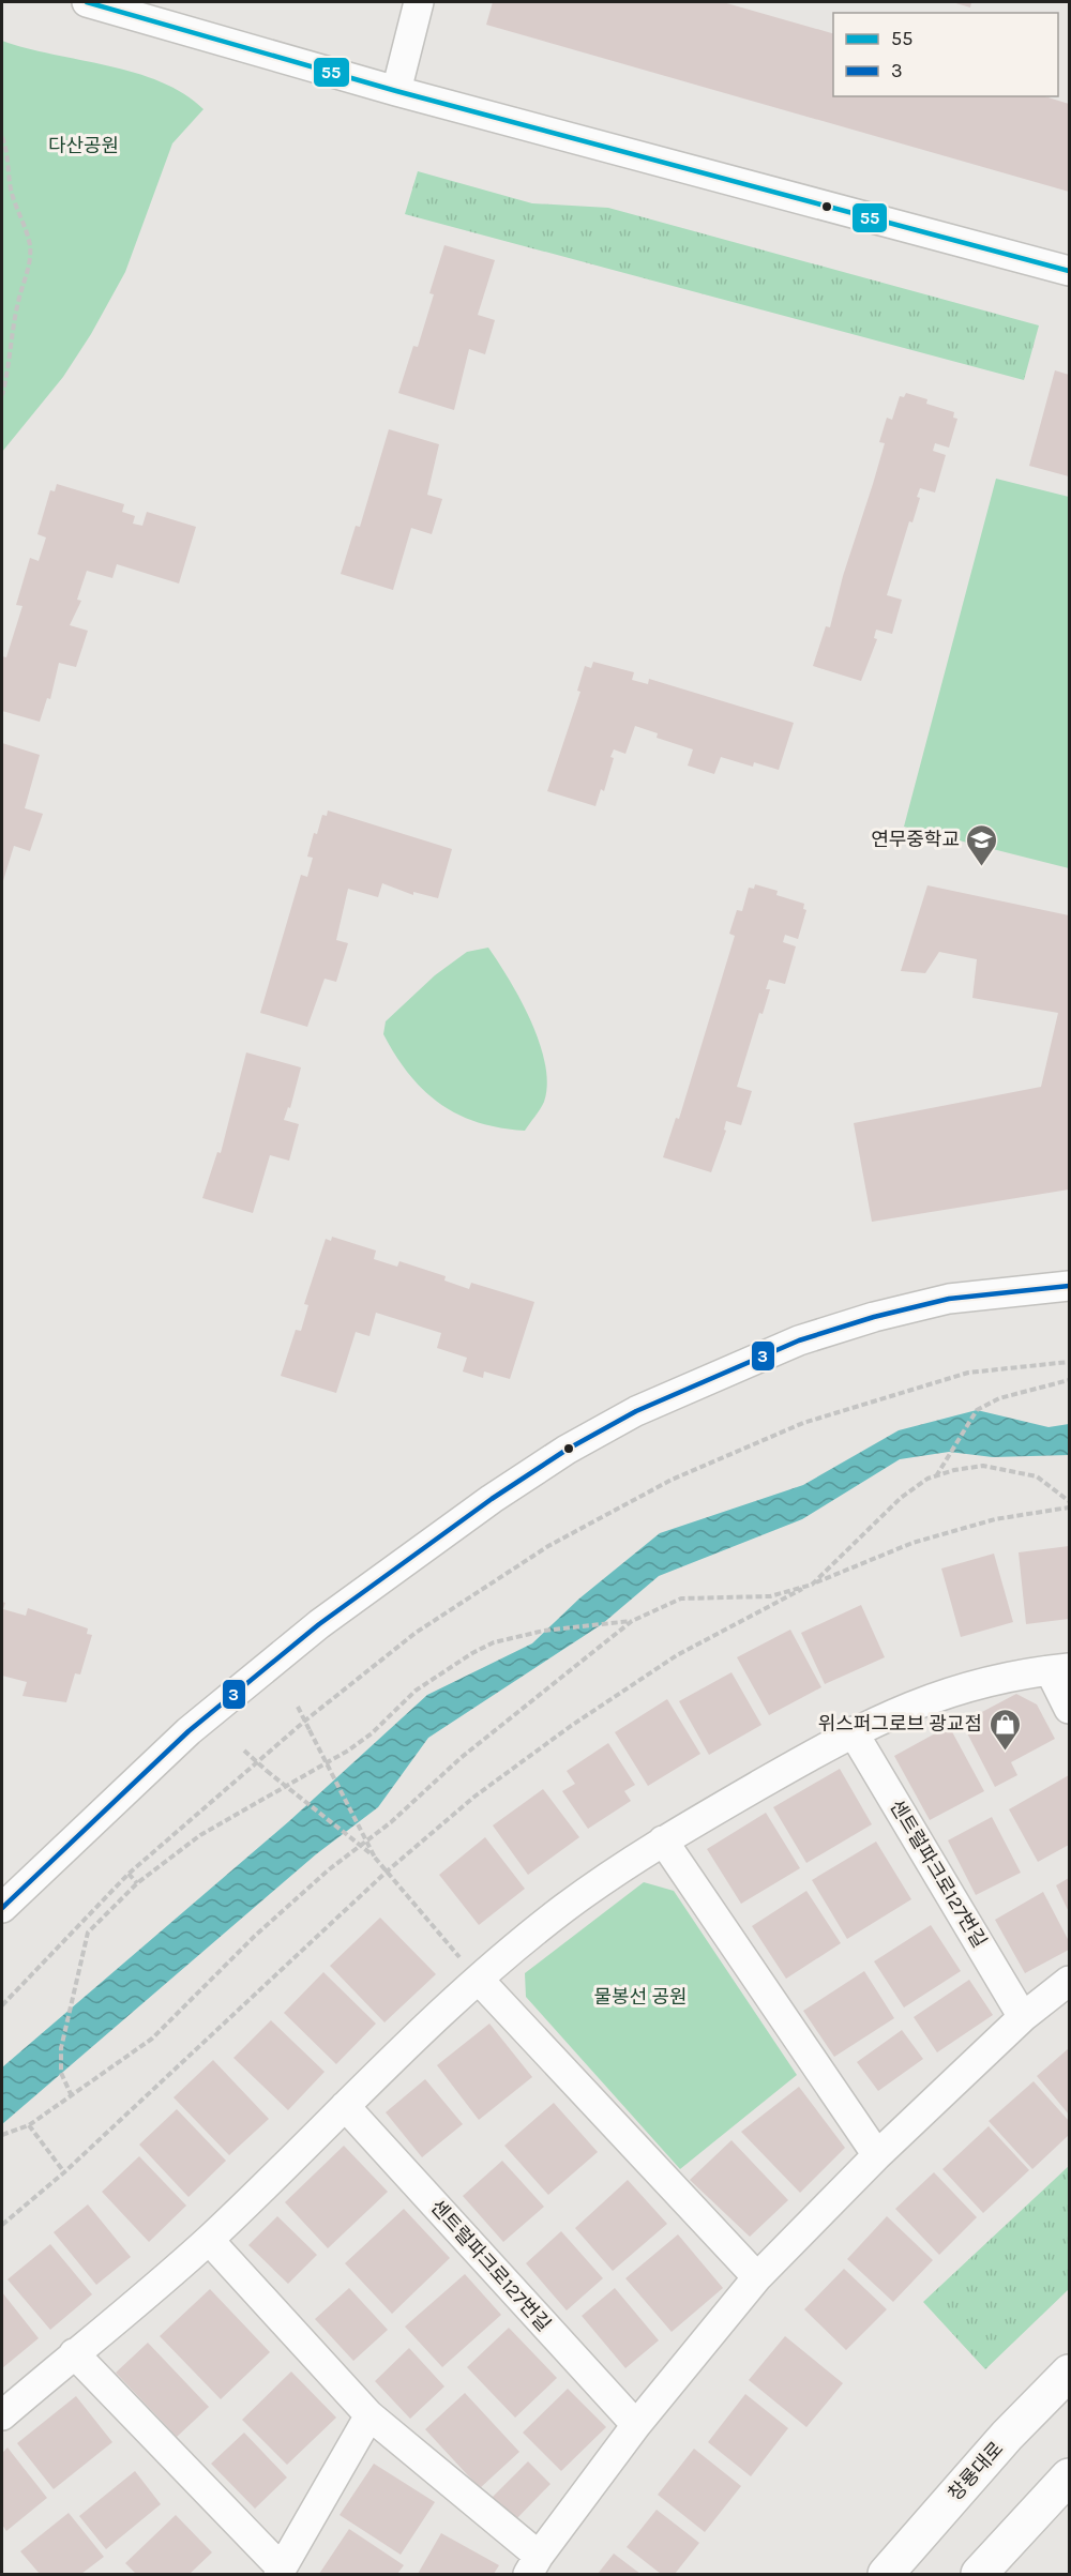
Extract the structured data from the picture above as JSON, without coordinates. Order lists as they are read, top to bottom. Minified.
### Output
{"streets":{"main road":["창룡대로"],"street":["센트럴파크로127번길"]},"parks":["다산공원","물봉선 공원"],"places":{"school or university":["연무중학교"],"shop":["위스퍼그로브 광교점"]},"lines":["transit line 55","transit line 3"],"legend":["55","3"]}
